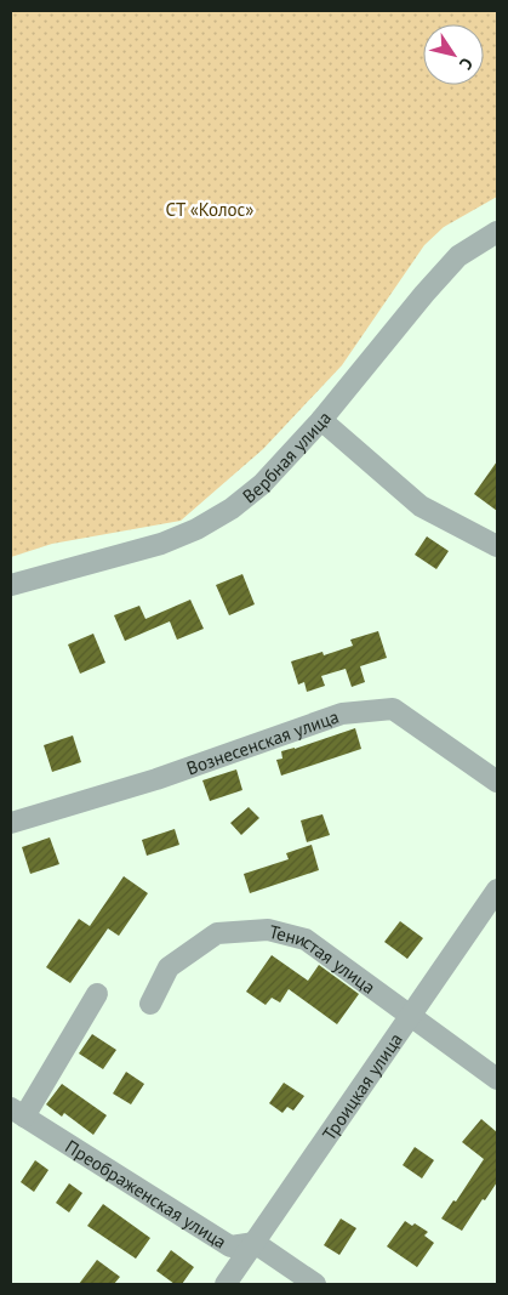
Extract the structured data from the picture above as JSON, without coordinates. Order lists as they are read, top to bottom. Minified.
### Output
{"streets":{"street":["Вербная улица","Вознесенская улица","Тенистая улица","Троицкая улица","Преображенская улица"]},"crossings":[["Тенистая улица","Троицкая улица"],["Троицкая улица","Преображенская улица"]],"parks":["СТ «Колос»"],"north":"bottom right"}
